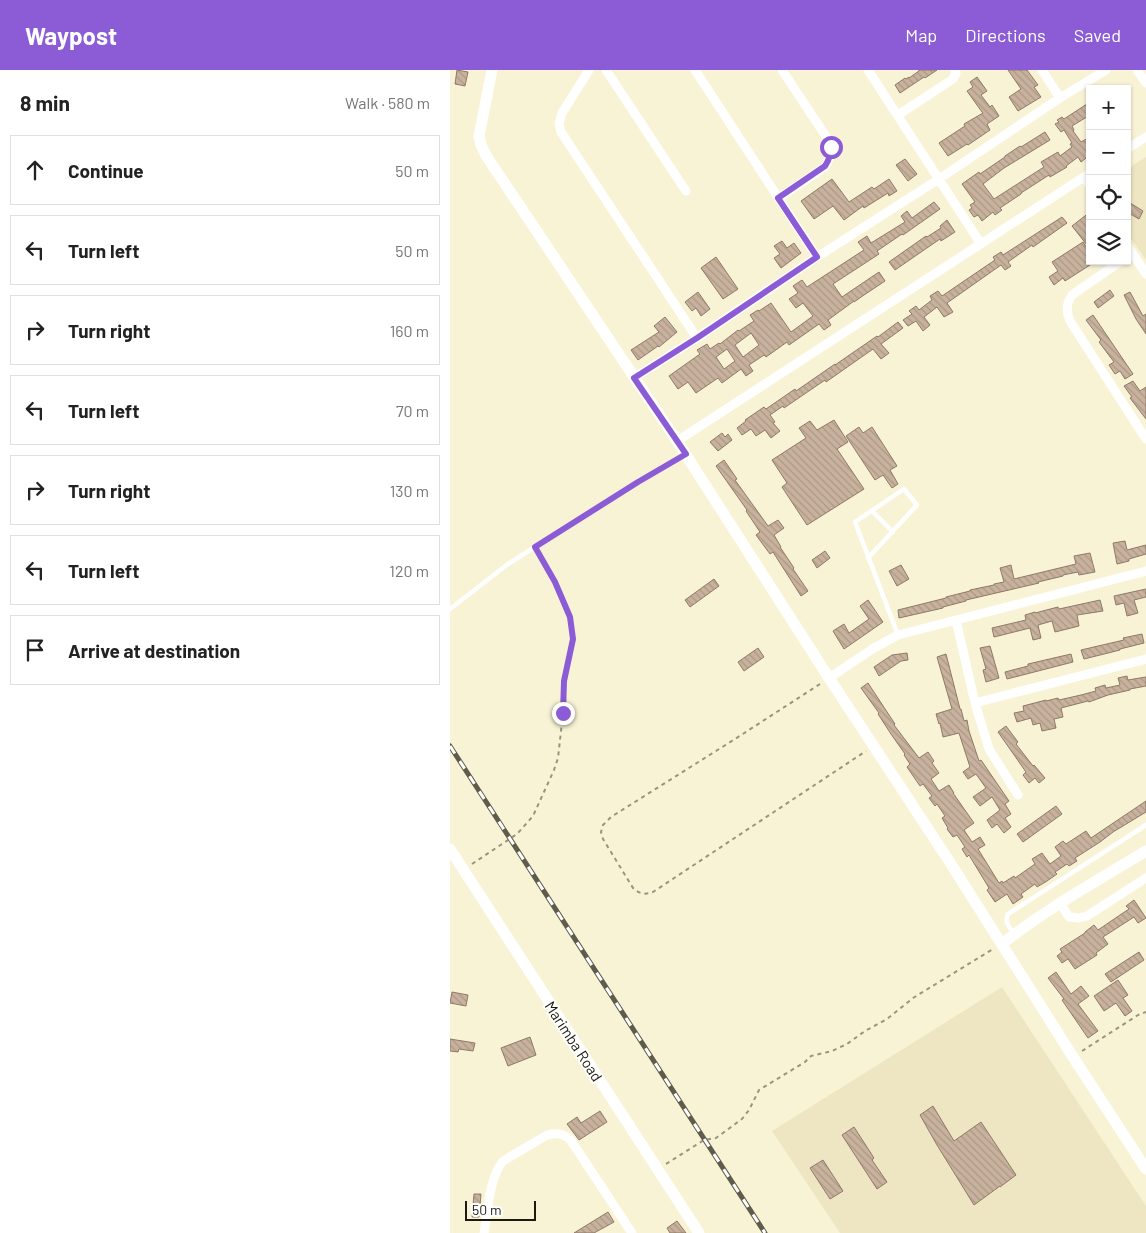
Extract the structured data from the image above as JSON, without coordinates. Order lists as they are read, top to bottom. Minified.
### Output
{"streets":{"street":["Marimba Road"]},"scale_bar":"50 m","page":{"header":"Waypost","nav":["Map","Directions","Saved"],"heading":["8 min","Walk · 580 m"],"map_buttons":["+","−"],"list":[["Continue","50 m"],["Turn left","50 m"],["Turn right","160 m"],["Turn left","70 m"],["Turn right","130 m"],["Turn left","120 m"],"Arrive at destination"],"scale":"50 m"}}
